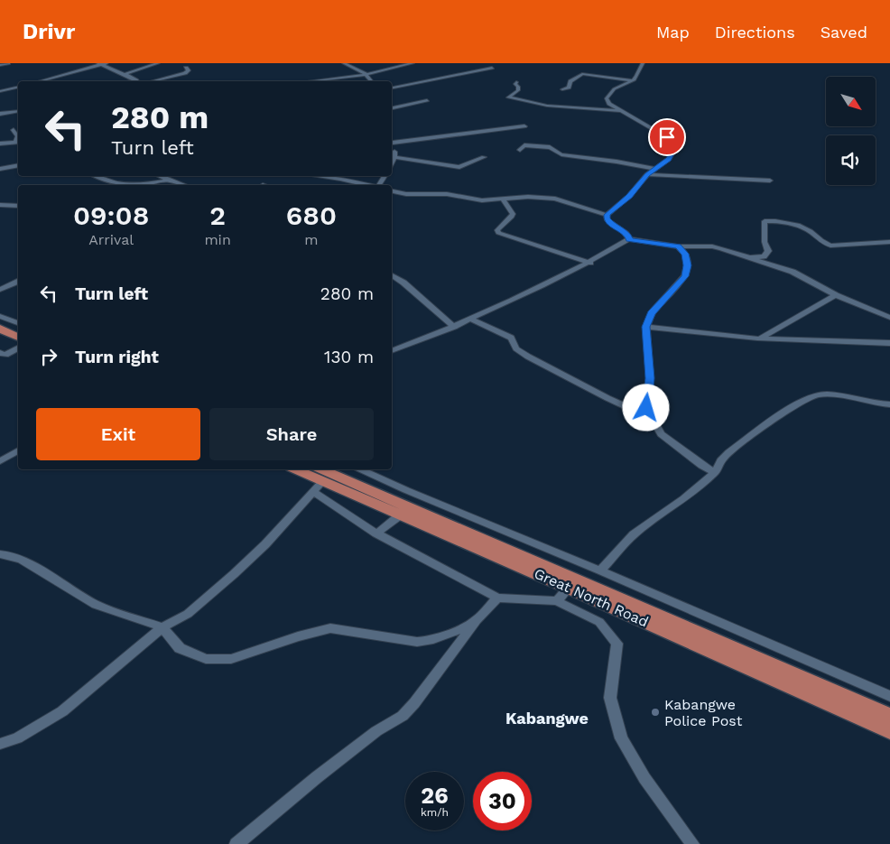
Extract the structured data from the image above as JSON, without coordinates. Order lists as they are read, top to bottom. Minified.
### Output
{"streets":{"main road":["Great North Road"]},"districts":["Kabangwe"],"places":["Kabangwe Police Post"],"north":"bottom right","page":{"header":"Drivr","nav":["Map","Directions","Saved"],"turn":["280 m","Turn left"],"eta":["09:08","Arrival","2","min","680","m"],"list":[{"name":"Turn left","value":"280 m"},{"name":"Turn right","value":"130 m"}],"buttons":["Exit","Share"],"speed":"26 km/h","limit":"30"}}
